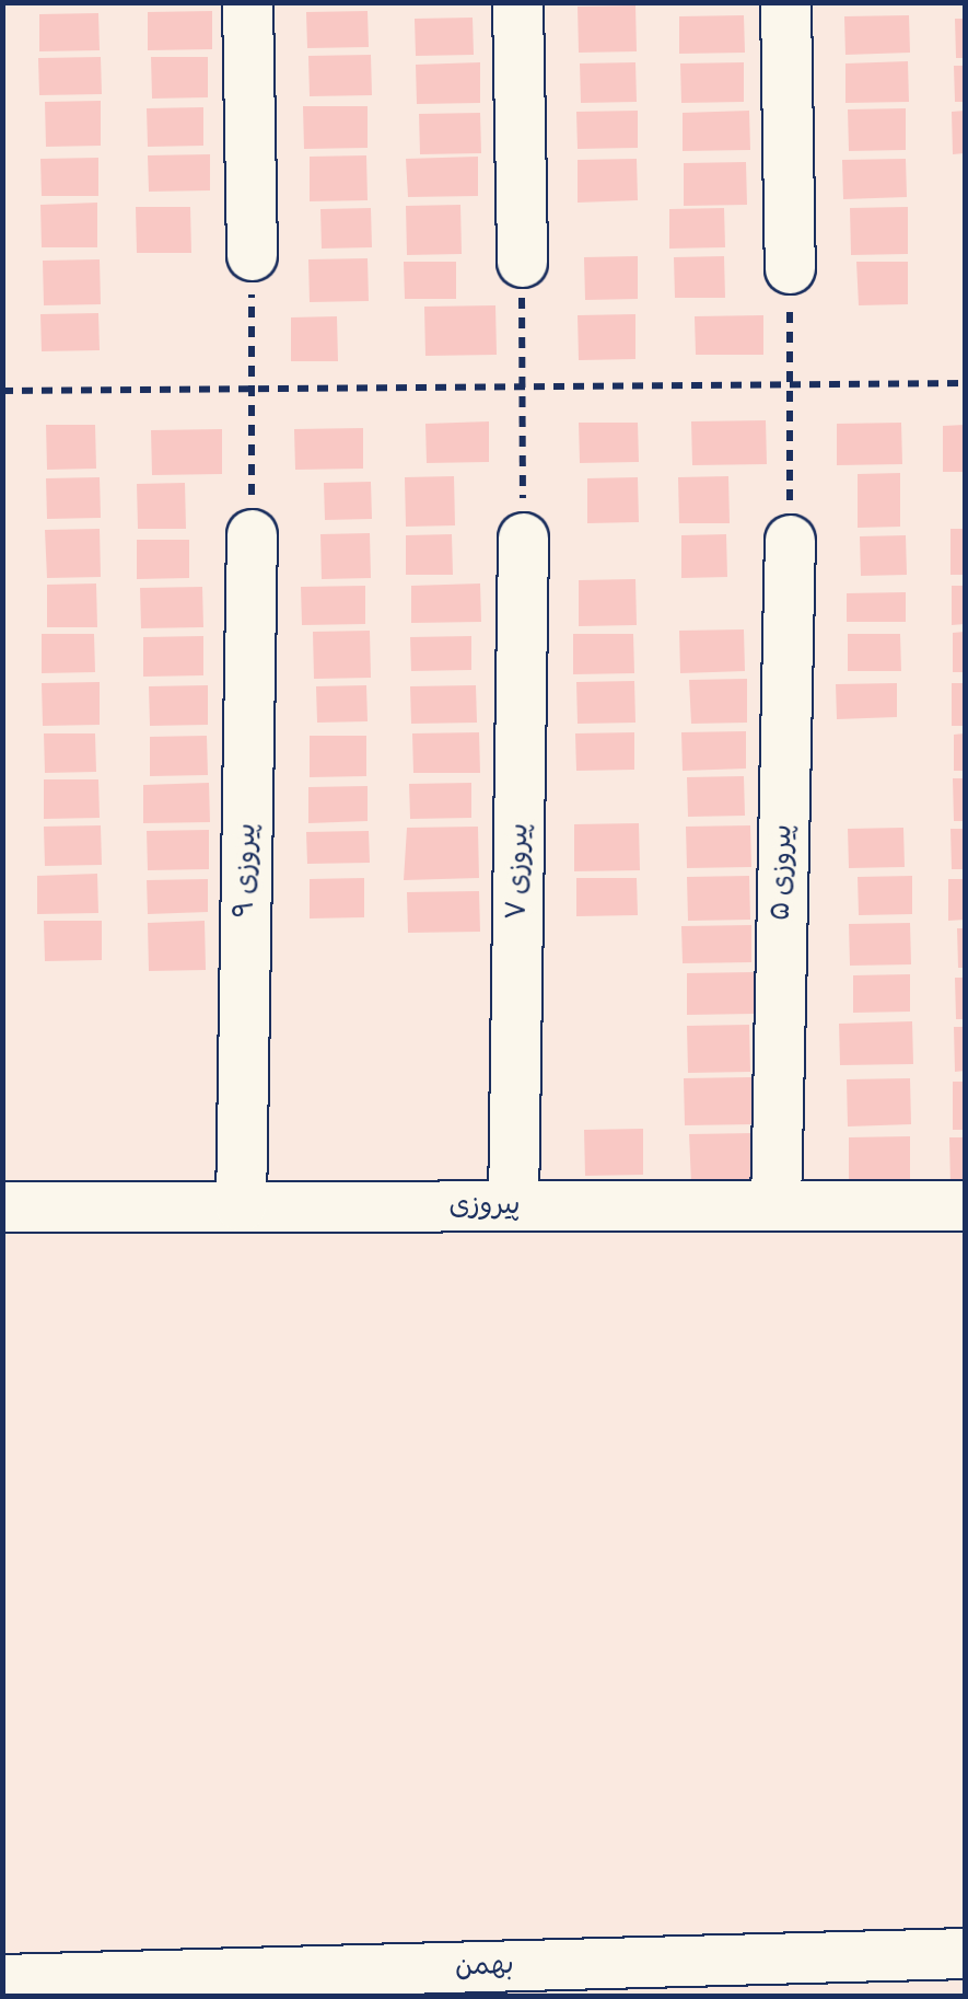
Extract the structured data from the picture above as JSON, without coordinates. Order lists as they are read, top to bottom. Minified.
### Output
{"streets":{"street":["پیروزی ۹","پیروزی ۷","پیروزی ۵","پیروزی","بهمن"]},"crossings":[["پیروزی ۹","پیروزی"],["پیروزی ۷","پیروزی"],["پیروزی ۵","پیروزی"]]}
